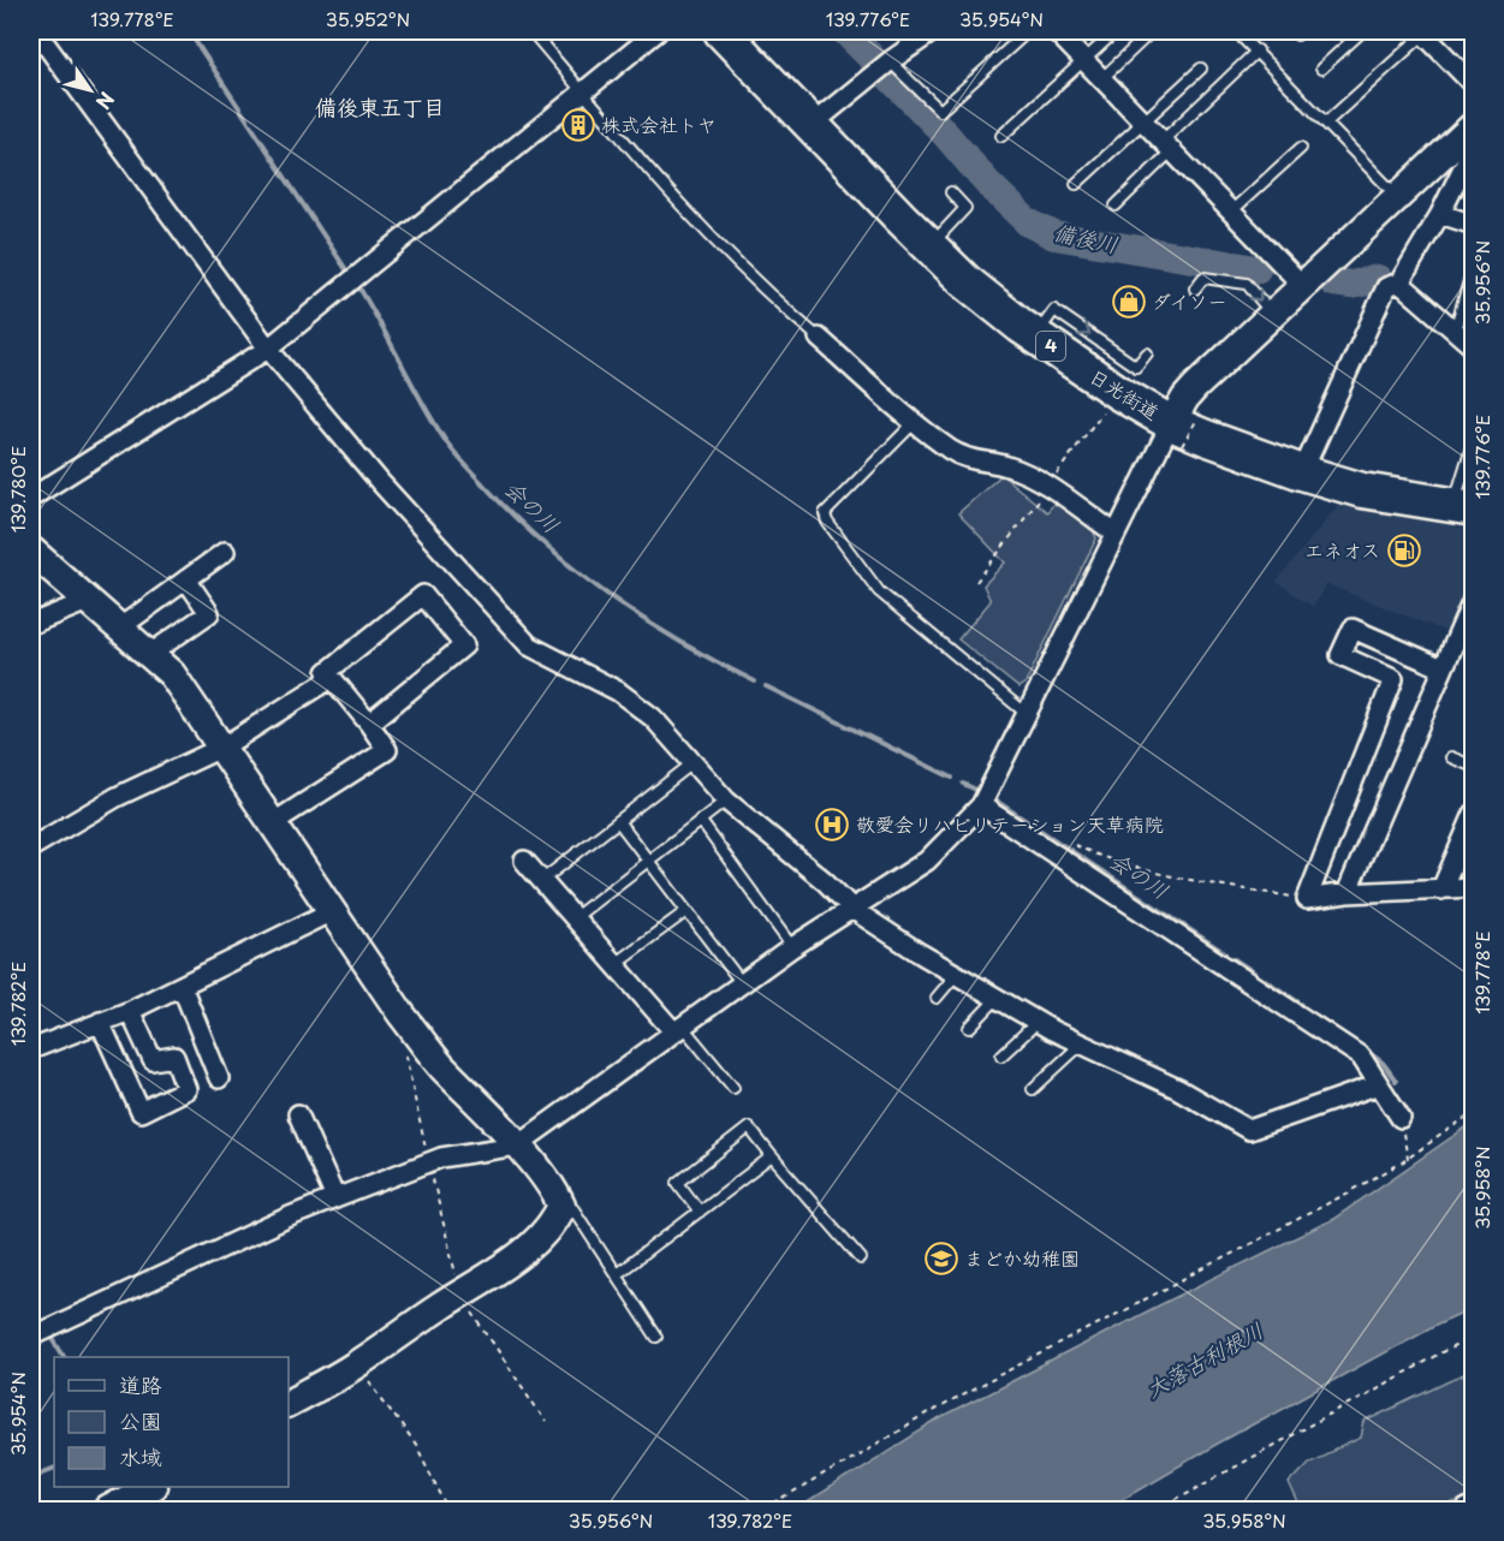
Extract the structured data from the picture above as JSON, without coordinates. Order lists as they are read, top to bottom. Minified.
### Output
{"streets":{"highway":["4","日光街道"]},"districts":["備後東五丁目"],"water":["備後川","会の川","大落古利根川"],"places":{"building":["株式会社トヤ"],"shop":["ダイソー"],"fuel station":["エネオス"],"hospital":["敬愛会リハビリテーション天草病院"],"school or university":["まどか幼稚園"]},"legend":["道路","公園","水域"],"north":"bottom right","coordinates":["139.778°E","35.952°N","139.776°E","35.954°N","35.956°N","139.780°E","139.782°E","35.958°N"]}
